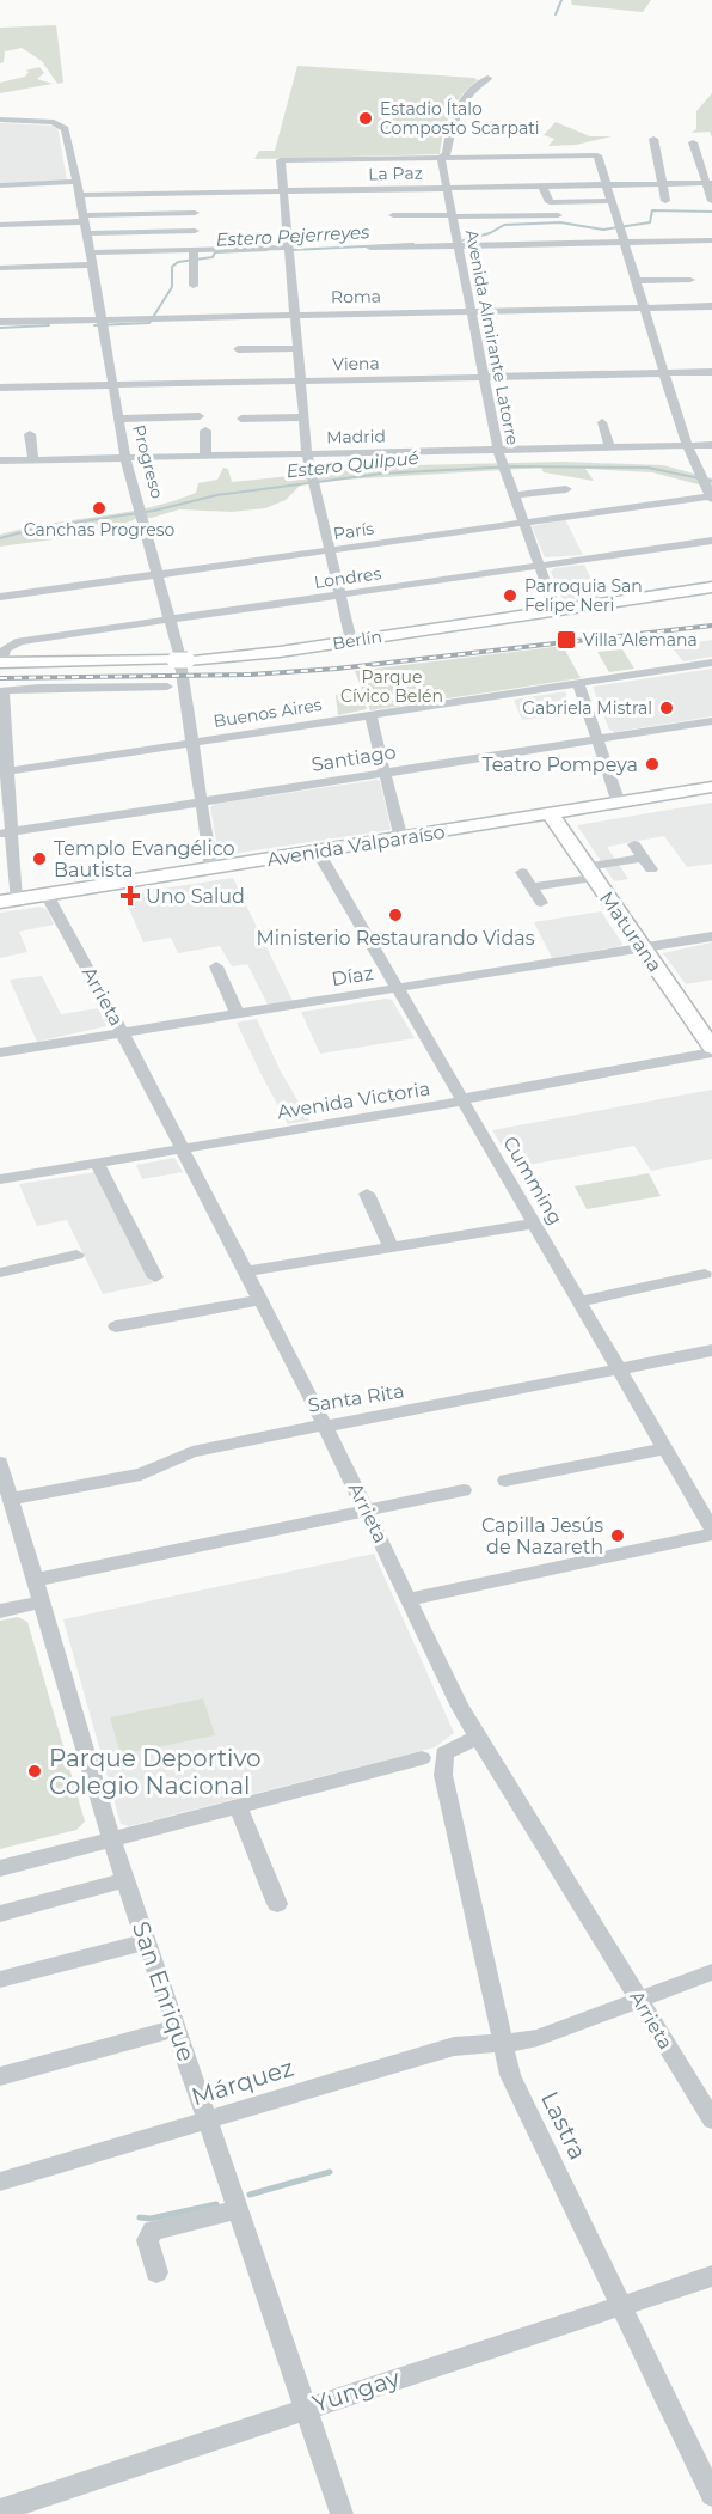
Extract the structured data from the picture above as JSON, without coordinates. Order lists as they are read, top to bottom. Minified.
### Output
{"streets":{"main road":["Berlín","Avenida Valparaíso","Maturana"],"street":["La Paz","Roma","Avenida Almirante Latorre","Viena","Madrid","Progreso","París","Londres","Buenos Aires","Santiago","Díaz","Arrieta","Avenida Victoria","Cumming","Santa Rita","San Enrique","Márquez","Lastra","Yungay"]},"crossings":[["La Paz","Avenida Almirante Latorre"],["La Paz","Progreso"],["Roma","Avenida Almirante Latorre"],["Roma","Progreso"],["Avenida Almirante Latorre","Viena"],["Avenida Almirante Latorre","Madrid"],["Avenida Almirante Latorre","París"],["Avenida Almirante Latorre","Londres"],["Avenida Almirante Latorre","Berlín"],["Viena","Progreso"],["Madrid","Progreso"],["Progreso","París"],["Progreso","Londres"],["Progreso","Buenos Aires"],["Progreso","Santiago"],["Progreso","Avenida Valparaíso"],["Londres","Berlín"],["Avenida Valparaíso","Maturana"],["Avenida Valparaíso","Arrieta"],["Avenida Valparaíso","Cumming"],["Maturana","Díaz"],["Maturana","Avenida Victoria"],["Díaz","Arrieta"],["Díaz","Cumming"],["Arrieta","Avenida Victoria"],["Arrieta","Santa Rita"],["Arrieta","Márquez"],["Arrieta","Lastra"],["Avenida Victoria","Cumming"],["Cumming","Santa Rita"],["Santa Rita","San Enrique"],["San Enrique","Márquez"],["San Enrique","Yungay"],["Márquez","Lastra"],["Lastra","Yungay"]],"water":["Estero Pejerreyes","Estero Quilpué"],"parks":["Parque Cívico Belén"],"places":{"other":["Estadio Ítalo Composto Scarpati","Canchas Progreso","Parroquia San Felipe Neri","Gabriela Mistral","Teatro Pompeya","Templo Evangélico Bautista","Ministerio Restaurando Vidas","Capilla Jesús de Nazareth","Parque Deportivo Colegio Nacional"],"transit":["Villa Alemana"],"health":["Uno Salud"]}}
